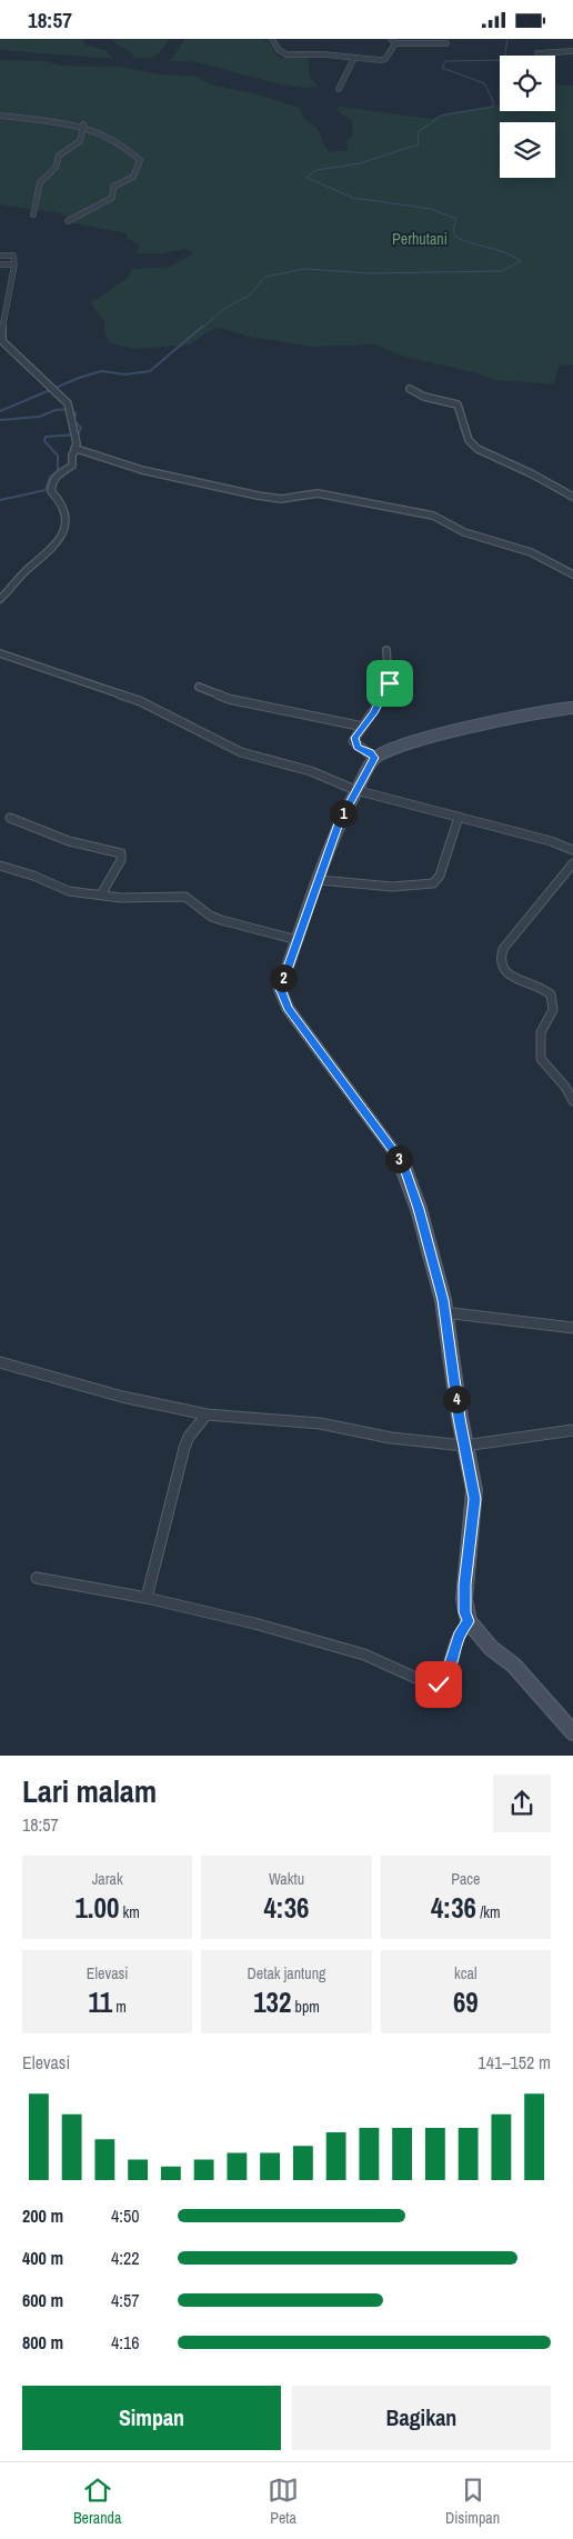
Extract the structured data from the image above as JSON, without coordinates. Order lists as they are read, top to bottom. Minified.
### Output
{"parks":["Perhutani"],"page":{"status":"18:57","pins":["1","2","3","4"],"heading":["Lari malam","18:57"],"stats":[["Jarak","1.00 km"],["Waktu","4:36"],["Pace","4:36 /km"],["Elevasi","11 m"],["Detak jantung","132 bpm"],["kcal","69"]],"chart":["Elevasi","141–152 m"],"list":[{"name":"200 m","note":"4:50"},{"name":"400 m","note":"4:22"},{"name":"600 m","note":"4:57"},{"name":"800 m","note":"4:16"}],"buttons":["Simpan","Bagikan"],"tabs":["Beranda","Peta","Disimpan"]}}
